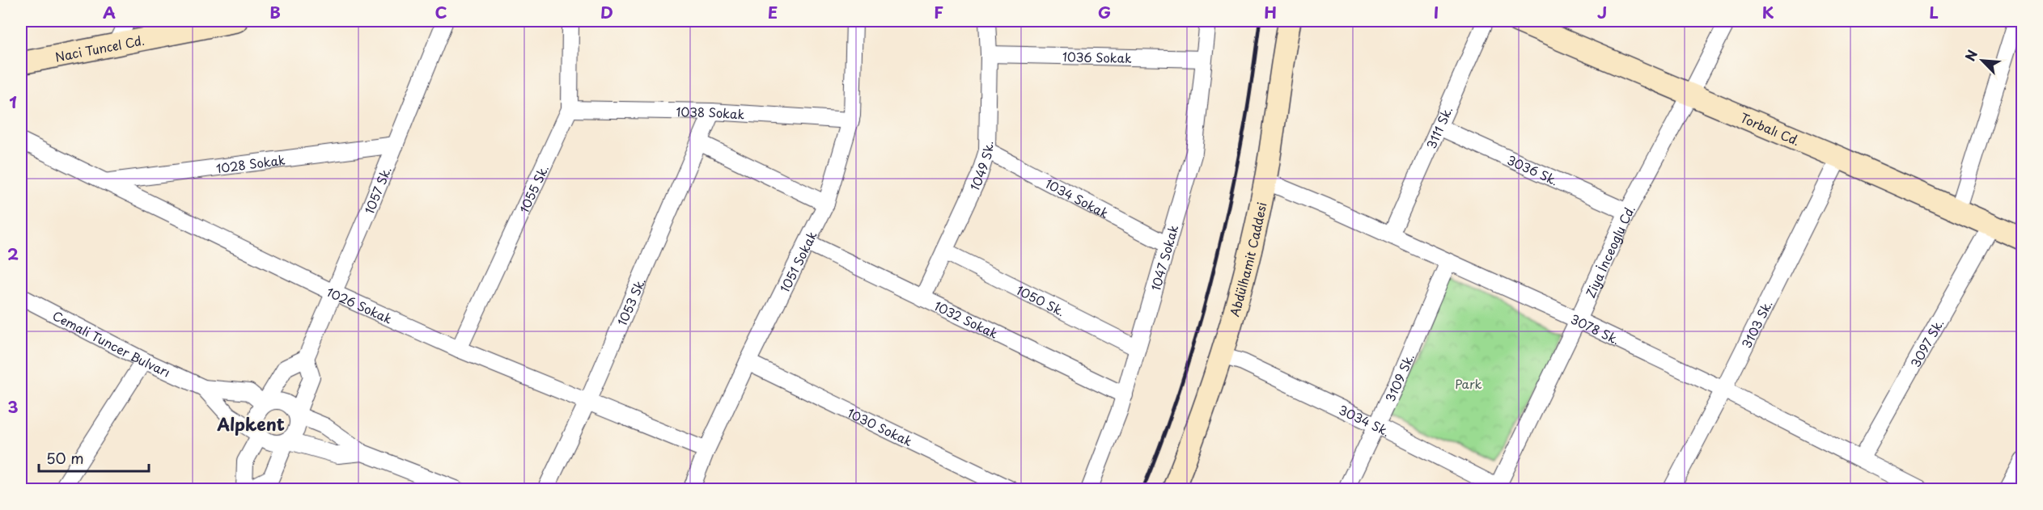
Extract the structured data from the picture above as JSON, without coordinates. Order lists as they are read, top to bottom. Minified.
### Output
{"streets":{"main road":["Naci Tuncel Cd.","Torbalı Cd.","Abdülhamit Caddesi"],"street":["1036 Sokak","1038 Sokak","3111 Sk.","1028 Sokak","1049 Sk.","3036 Sk.","1055 Sk.","1057 Sk.","1034 Sokak","Ziya İnceoglu Cd.","1047 Sokak","1051 Sokak","1050 Sk.","1053 Sk.","1026 Sokak","1032 Sokak","3103 Sk.","3078 Sk.","Cemali Tuncer Bulvarı","3097 Sk.","3109 Sk.","3034 Sk.","1030 Sokak"]},"crossings":[["1036 Sokak","1049 Sk."],["1036 Sokak","1047 Sokak"],["1038 Sokak","1055 Sk."],["1038 Sokak","1051 Sokak"],["1038 Sokak","1053 Sk."],["3111 Sk.","3036 Sk."],["3111 Sk.","3078 Sk."],["Torbalı Cd.","Ziya İnceoglu Cd."],["Torbalı Cd.","3103 Sk."],["Torbalı Cd.","3097 Sk."],["1028 Sokak","1057 Sk."],["1028 Sokak","1026 Sokak"],["1049 Sk.","1034 Sokak"],["1049 Sk.","1050 Sk."],["1049 Sk.","1032 Sokak"],["3036 Sk.","Ziya İnceoglu Cd."],["1055 Sk.","1026 Sokak"],["1057 Sk.","1026 Sokak"],["1034 Sokak","1047 Sokak"],["Ziya İnceoglu Cd.","3078 Sk."],["Ziya İnceoglu Cd.","3034 Sk."],["1047 Sokak","1050 Sk."],["1047 Sokak","1032 Sokak"],["Abdülhamit Caddesi","3078 Sk."],["Abdülhamit Caddesi","3034 Sk."],["1051 Sokak","1026 Sokak"],["1051 Sokak","1032 Sokak"],["1051 Sokak","1030 Sokak"],["1053 Sk.","1026 Sokak"],["3103 Sk.","3078 Sk."],["3078 Sk.","3097 Sk."],["3078 Sk.","3109 Sk."],["3109 Sk.","3034 Sk."]],"districts":["Alpkent"],"parks":["Park"],"scale_bar":"50 m","north":"top left","grid":{"columns":["A","B","C","D","E","F","G","H","I","J","K","L"],"rows":["1","2","3"]}}
